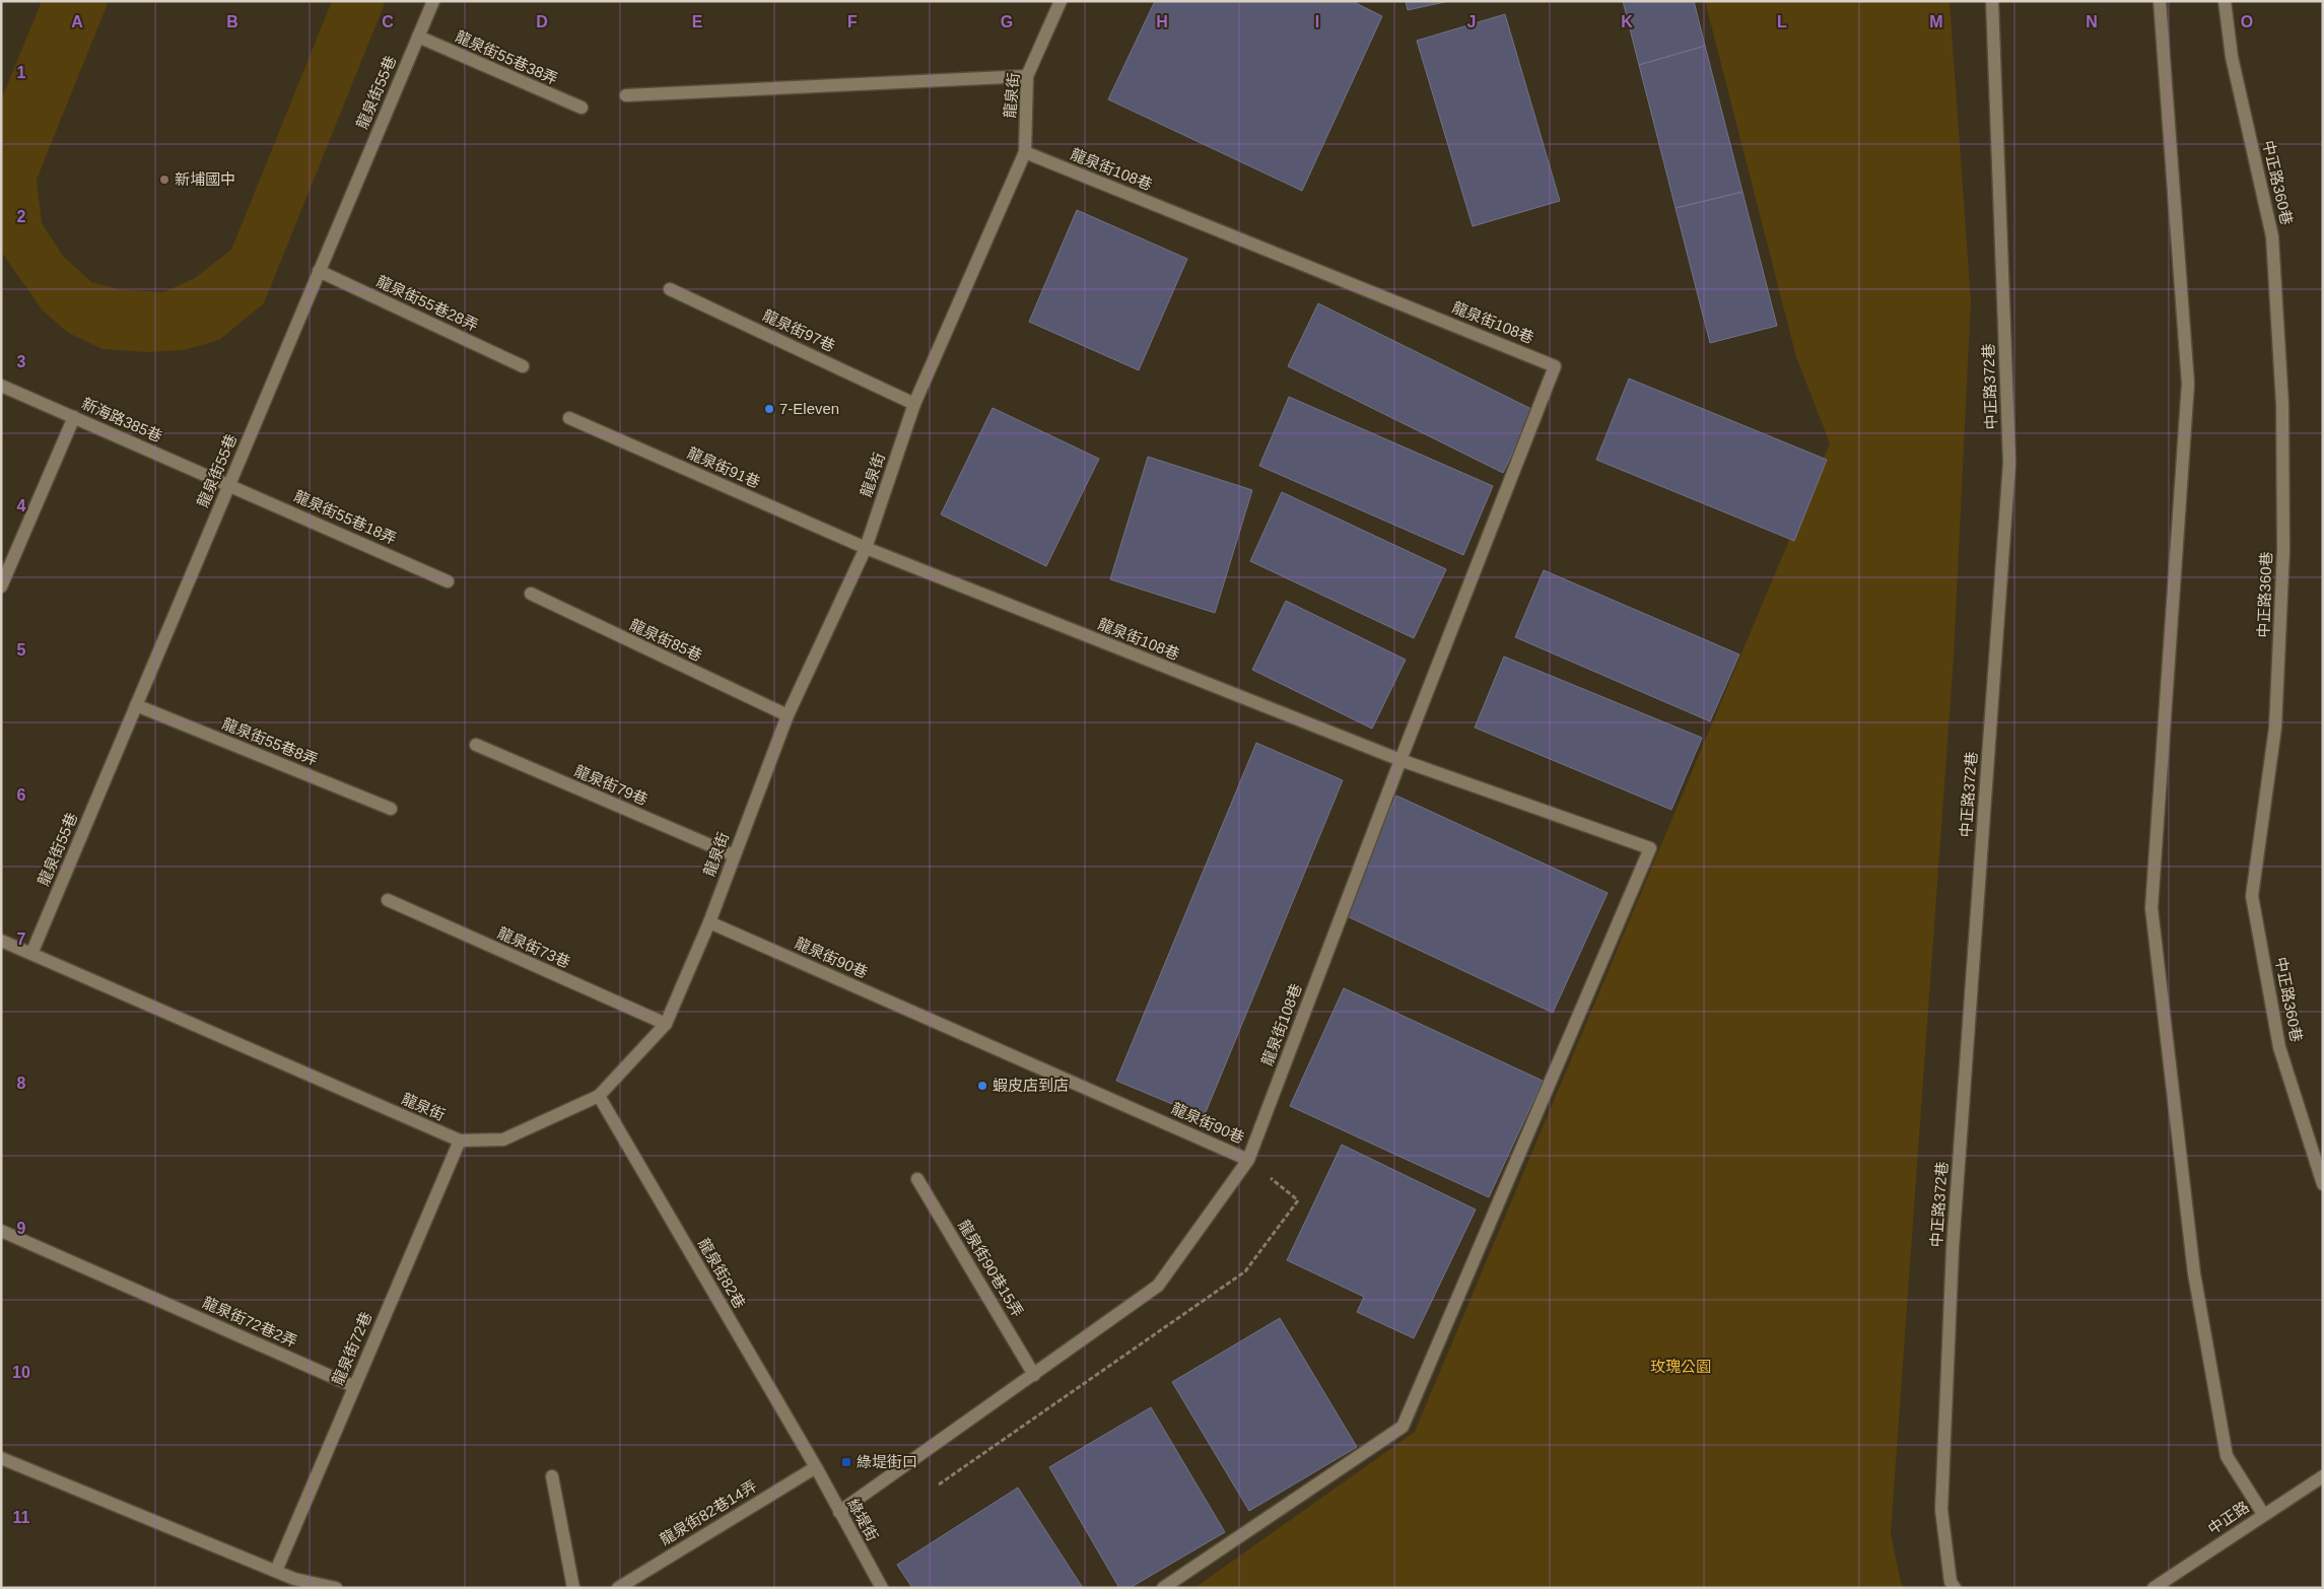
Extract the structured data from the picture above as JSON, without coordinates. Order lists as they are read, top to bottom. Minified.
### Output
{"streets":{"street":["龍泉街55巷38弄","龍泉街55巷","龍泉街","龍泉街108巷","中正路360巷","龍泉街55巷28弄","龍泉街97巷","中正路372巷","新海路385巷","龍泉街91巷","龍泉街55巷18弄","龍泉街85巷","龍泉街55巷8弄","龍泉街79巷","龍泉街73巷","龍泉街90巷","龍泉街90巷15弄","龍泉街82巷","龍泉街72巷2弄","龍泉街72巷","龍泉街82巷14弄","中正路","綠堤街"]},"crossings":[["龍泉街55巷38弄","龍泉街55巷"],["龍泉街55巷","龍泉街"],["龍泉街55巷","龍泉街55巷28弄"],["龍泉街55巷","新海路385巷"],["龍泉街55巷","龍泉街55巷18弄"],["龍泉街55巷","龍泉街55巷8弄"],["龍泉街","龍泉街108巷"],["龍泉街","龍泉街97巷"],["龍泉街","龍泉街91巷"],["龍泉街","龍泉街85巷"],["龍泉街","龍泉街79巷"],["龍泉街","龍泉街73巷"],["龍泉街","龍泉街90巷"],["龍泉街","龍泉街82巷"],["龍泉街","龍泉街72巷"],["龍泉街108巷","龍泉街91巷"],["龍泉街108巷","龍泉街90巷"],["新海路385巷","龍泉街55巷18弄"],["龍泉街90巷","龍泉街90巷15弄"],["龍泉街90巷","綠堤街"],["龍泉街82巷","龍泉街82巷14弄"],["龍泉街82巷","綠堤街"],["龍泉街72巷2弄","龍泉街72巷"],["龍泉街82巷14弄","綠堤街"]],"parks":["玫瑰公園"],"places":{"other":["新埔國中","7-Eleven","蝦皮店到店"],"transit":["綠堤街口"]},"grid":{"columns":["A","B","C","D","E","F","G","H","I","J","K","L","M","N","O"],"rows":["1","2","3","4","5","6","7","8","9","10","11"]}}
